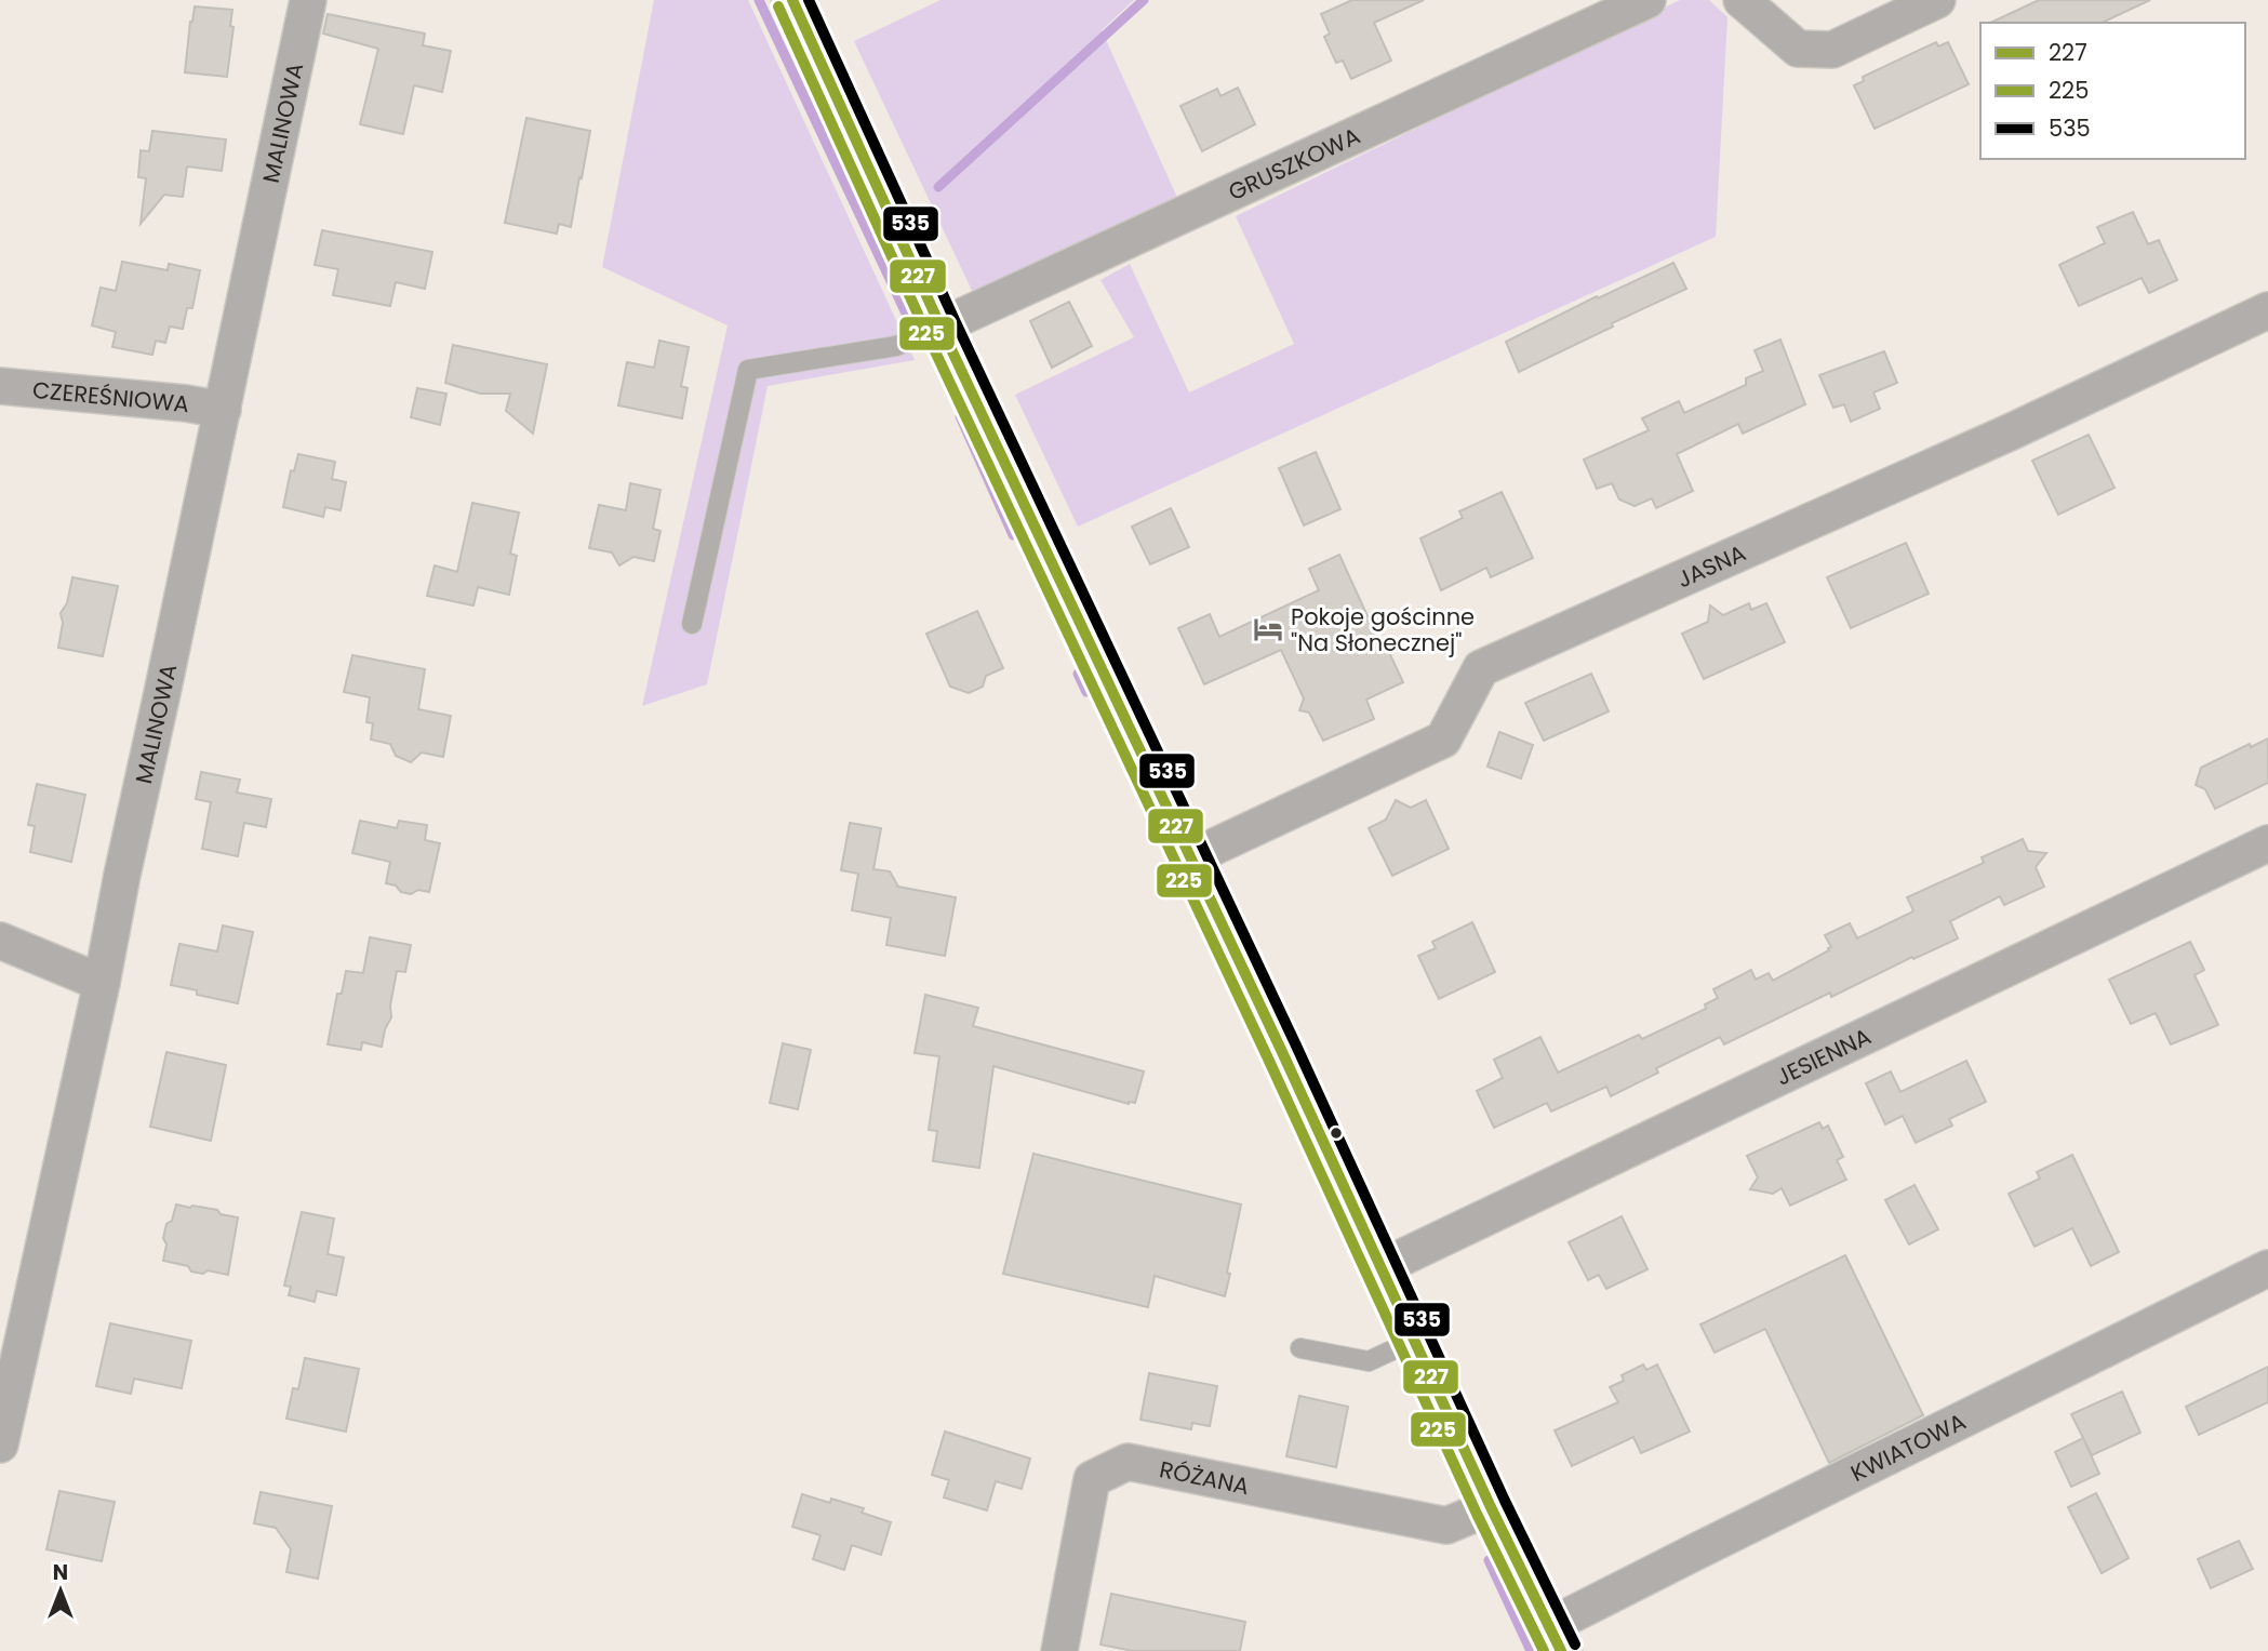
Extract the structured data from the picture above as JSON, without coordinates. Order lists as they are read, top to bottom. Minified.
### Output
{"streets":{"street":["MALINOWA","GRUSZKOWA","CZEREŚNIOWA","JASNA","JESIENNA","KWIATOWA","RÓŻANA"]},"crossings":[["MALINOWA","CZEREŚNIOWA"]],"places":{"hotel":["Pokoje gościnne \"Na Słonecznej\""]},"lines":["transit line 227","transit line 535","transit line 225"],"legend":["227","225","535"],"north":"top"}
